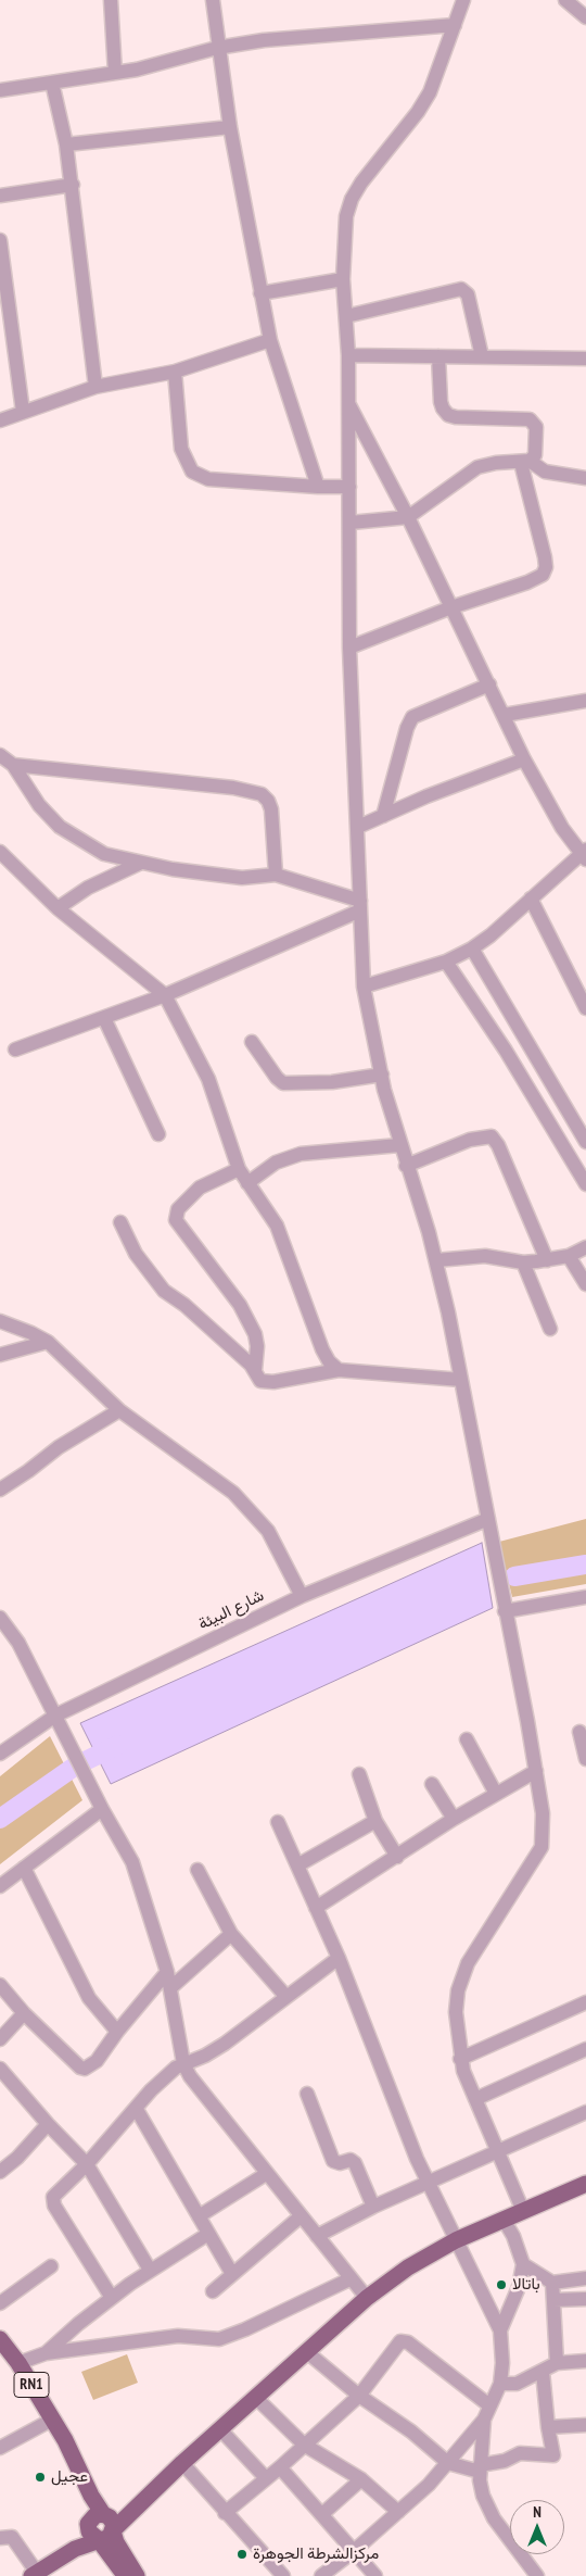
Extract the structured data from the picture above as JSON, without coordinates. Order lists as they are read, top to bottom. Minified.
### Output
{"streets":{"main road":["RN1"],"street":["شارع البيئة"]},"places":["باتالا","عجيل","مركزالشرطة الجوهرة"],"north":"top"}
